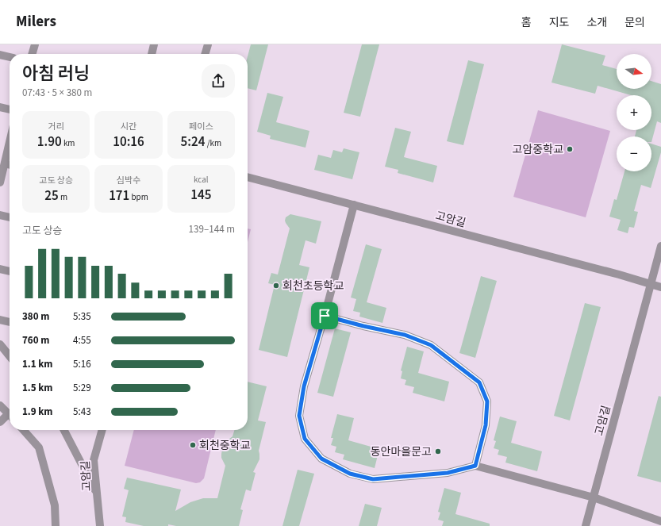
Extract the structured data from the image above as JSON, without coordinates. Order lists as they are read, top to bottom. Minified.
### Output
{"streets":{"street":["고암길"]},"places":["고암중학교","회천초등학교","회천중학교","동안마을문고"],"north":"right","page":{"header":"Milers","nav":["홈","지도","소개","문의"],"map_buttons":["+","−"],"heading":["아침 러닝","07:43 · 5 × 380 m"],"stats":[["거리","1.90 km"],["시간","10:16"],["페이스","5:24 /km"],["고도 상승","25 m"],["심박수","171 bpm"],["kcal","145"]],"chart":["고도 상승","139–144 m"],"list":[{"name":"380 m","note":"5:35"},{"name":"760 m","note":"4:55"},{"name":"1.1 km","note":"5:16"},{"name":"1.5 km","note":"5:29"},{"name":"1.9 km","note":"5:43"}]}}
